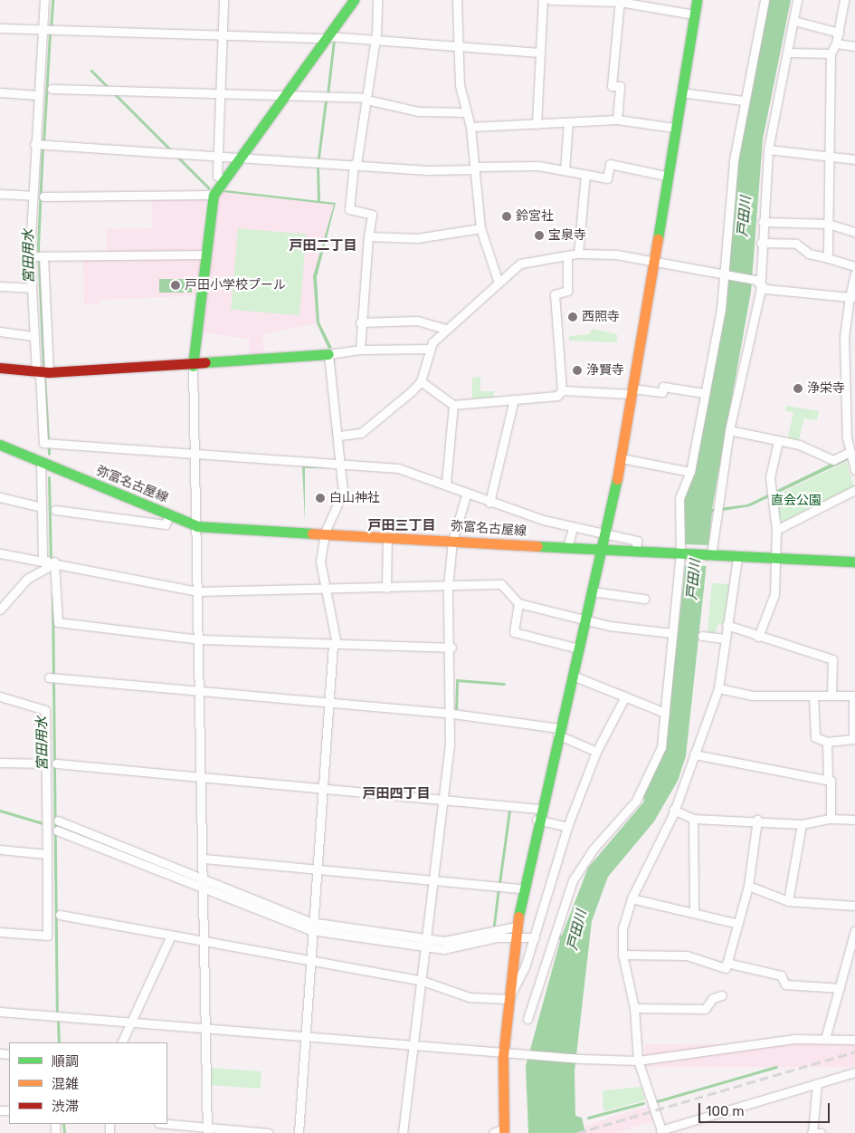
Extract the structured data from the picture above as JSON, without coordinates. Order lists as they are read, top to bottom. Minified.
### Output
{"streets":{"street":["弥富名古屋線"]},"districts":["戸田二丁目","戸田三丁目","戸田四丁目"],"water":["戸田川","宮田用水"],"parks":["直会公園"],"places":["鈴宮社","宝泉寺","戸田小学校プール","西照寺","浄賢寺","浄栄寺","白山神社"],"legend":["順調","混雑","渋滞"],"scale_bar":"100 m"}
